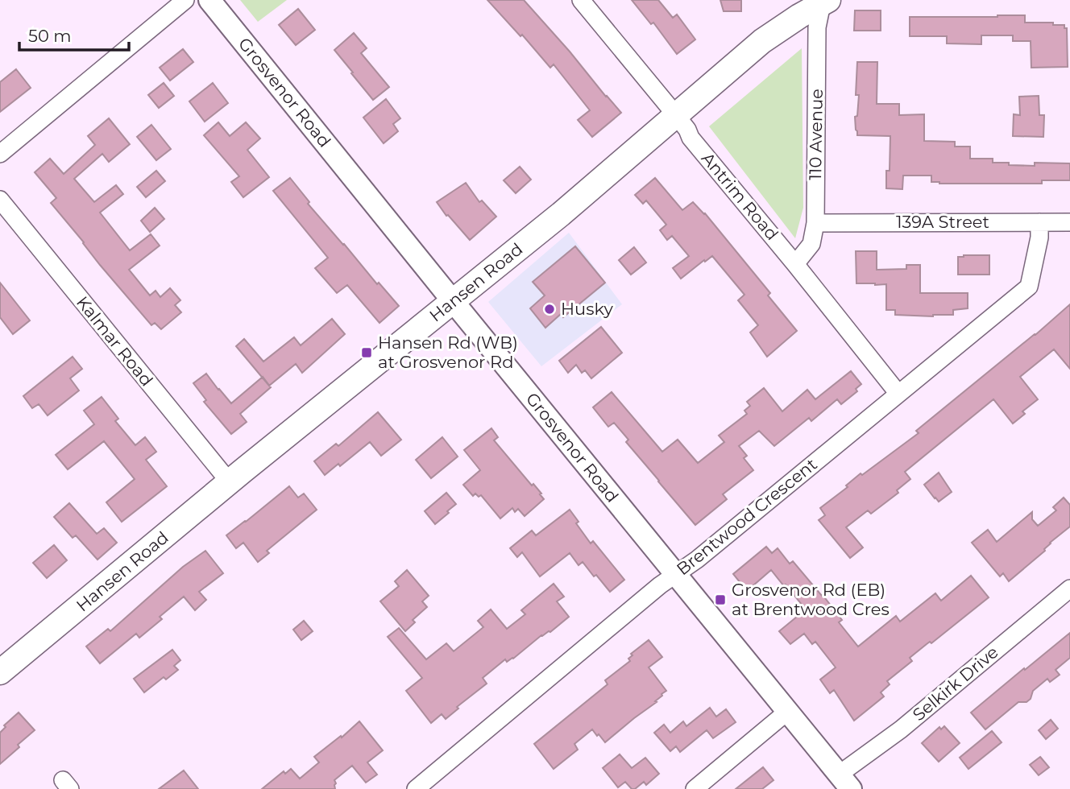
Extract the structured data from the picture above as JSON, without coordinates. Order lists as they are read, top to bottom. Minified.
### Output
{"streets":{"main road":["Hansen Road"],"street":["Grosvenor Road","110 Avenue","Antrim Road","139A Street","Kalmar Road","Brentwood Crescent","Selkirk Drive"]},"crossings":[["Grosvenor Road","Hansen Road"],["Grosvenor Road","Brentwood Crescent"],["Grosvenor Road","Selkirk Drive"],["110 Avenue","Antrim Road"],["110 Avenue","139A Street"],["110 Avenue","Hansen Road"],["Antrim Road","Hansen Road"],["Antrim Road","Brentwood Crescent"],["139A Street","Brentwood Crescent"],["Hansen Road","Kalmar Road"]],"places":{"other":["Husky"],"transit":["Hansen Rd (WB) at Grosvenor Rd","Grosvenor Rd (EB) at Brentwood Cres"]},"scale_bar":"50 m"}
